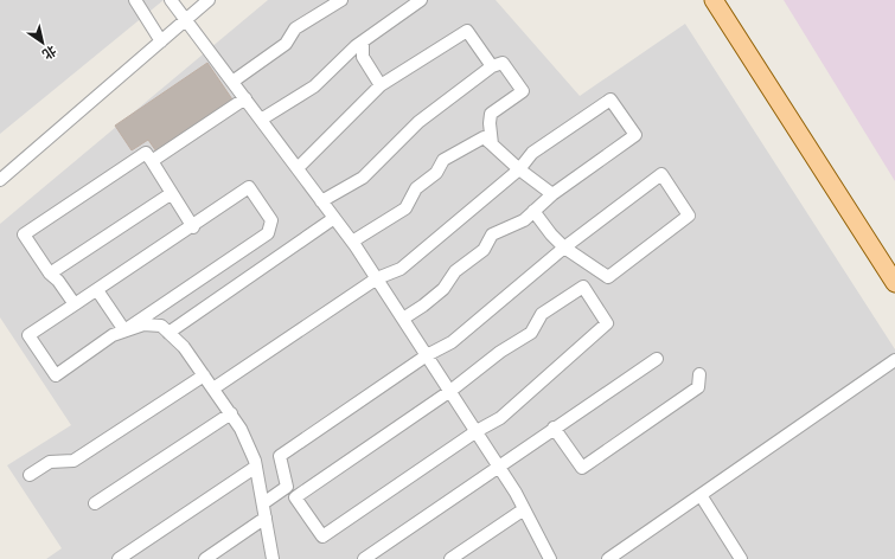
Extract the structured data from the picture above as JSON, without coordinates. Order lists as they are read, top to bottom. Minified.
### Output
{"north":"bottom right"}
